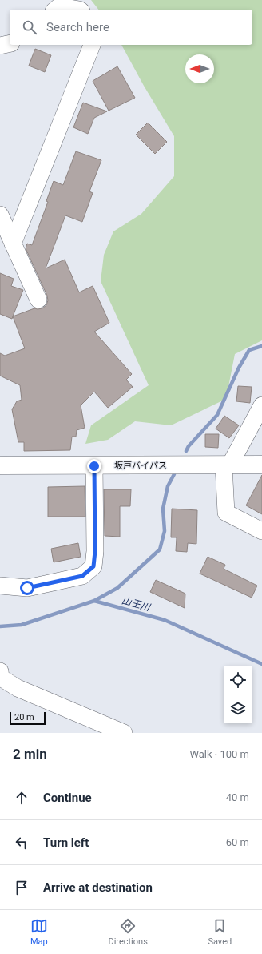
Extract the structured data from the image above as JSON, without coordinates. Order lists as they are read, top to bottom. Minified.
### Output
{"streets":{"highway":["坂戸バイパス"]},"water":["山王川"],"scale_bar":"20 m","north":"left","page":{"search":"Search here","scale":"20 m","heading":["2 min","Walk · 100 m"],"list":[["Continue","40 m"],["Turn left","60 m"],"Arrive at destination"],"nav":["Map","Directions","Saved"]}}
